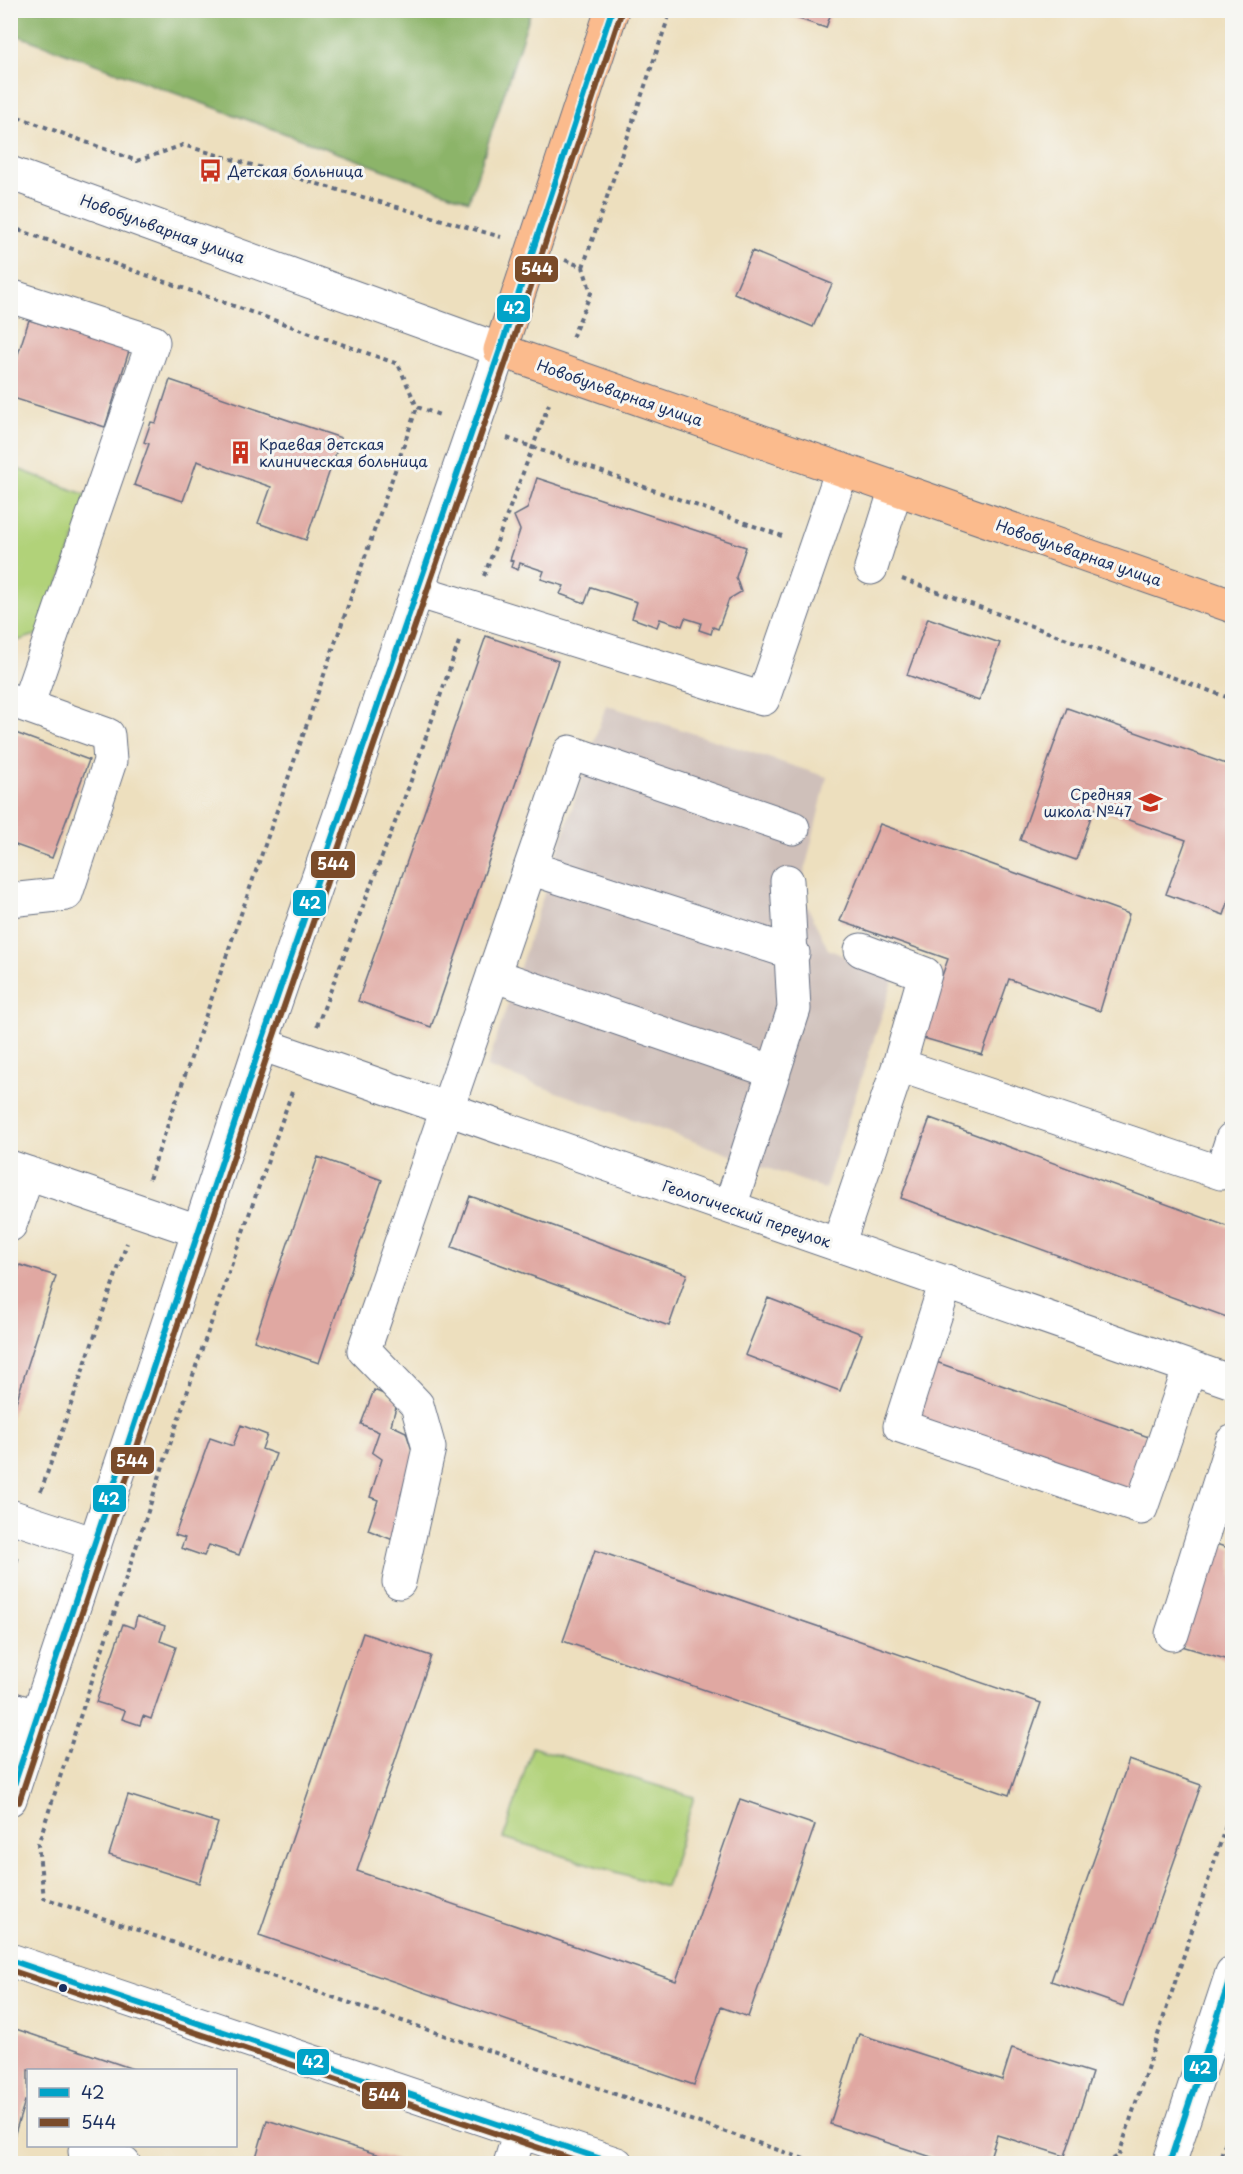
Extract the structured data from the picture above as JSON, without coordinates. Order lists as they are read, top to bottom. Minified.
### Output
{"streets":{"main road":["Новобульварная улица"],"street":["Геологический переулок"]},"places":{"bus stop":["Детская больница"],"building":["Краевая детская клиническая больница"],"school or university":["Средняя школа №47"]},"lines":["transit line 42","transit line 544"],"legend":["42","544"]}
